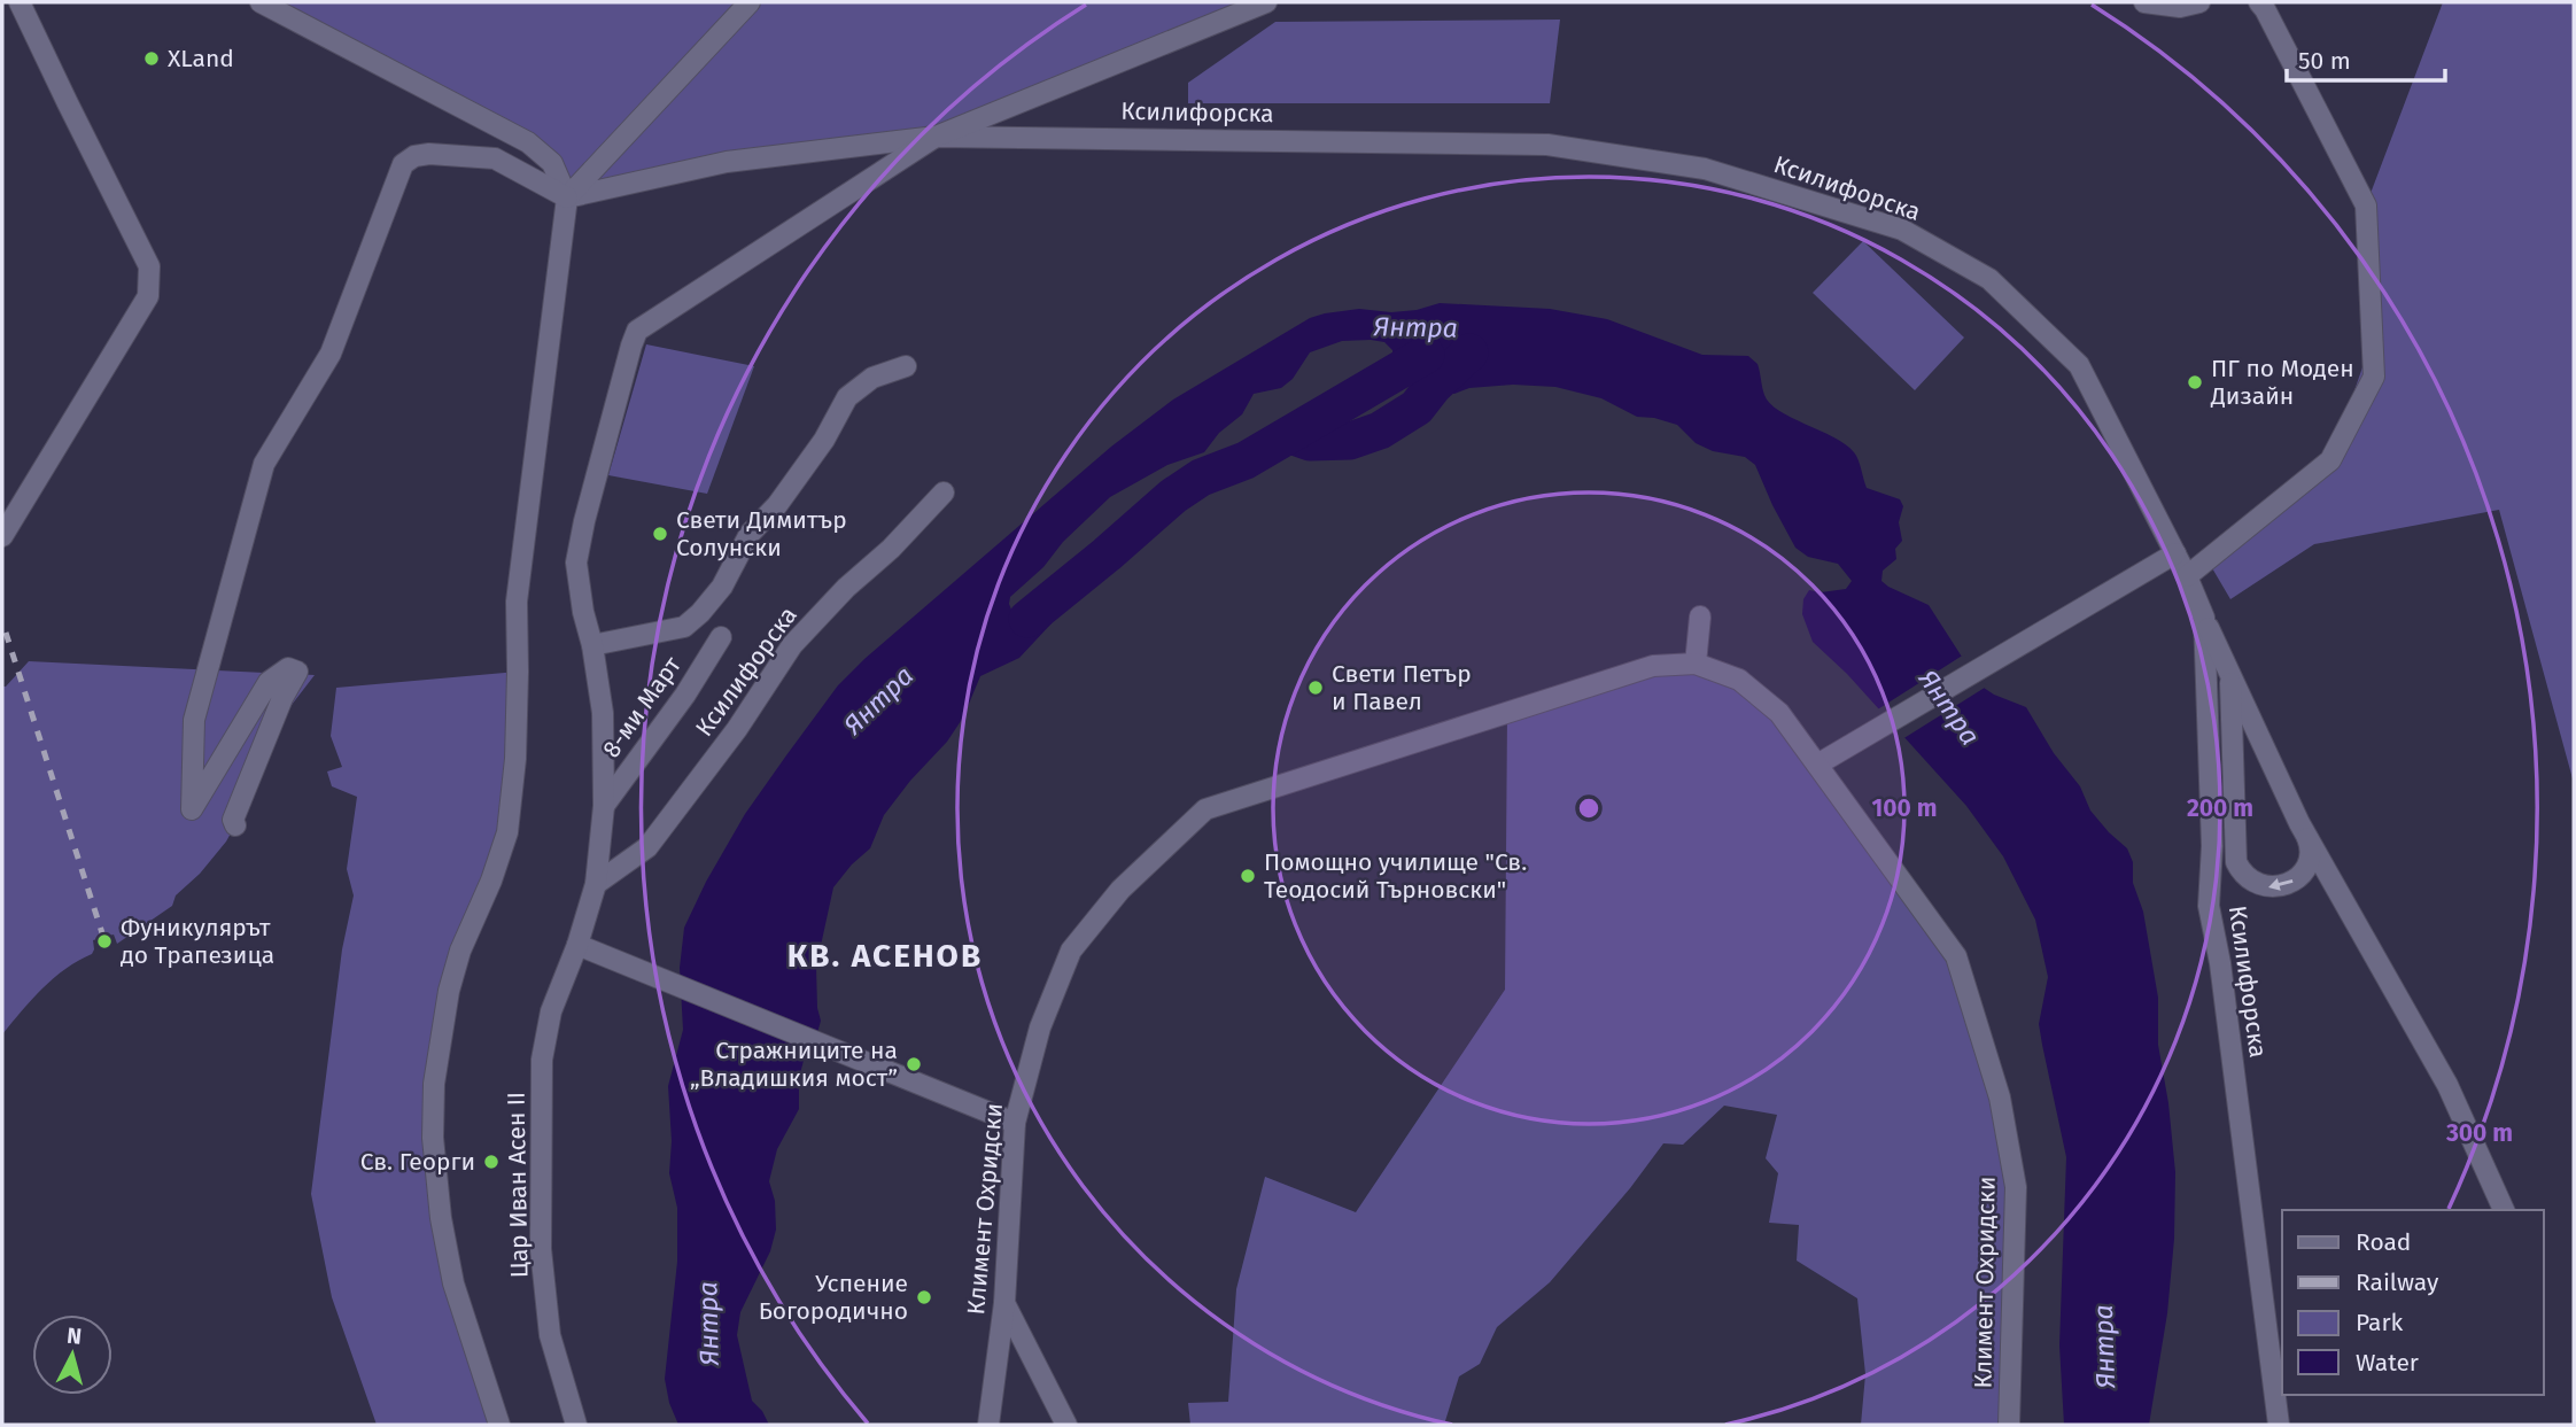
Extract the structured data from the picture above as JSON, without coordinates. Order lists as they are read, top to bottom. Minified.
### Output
{"streets":{"street":["Ксилифорска","8-ми Март","Цар Иван Асен II","Климент Охридски"]},"crossings":[["Ксилифорска","Цар Иван Асен II"],["8-ми Март","Цар Иван Асен II"]],"districts":["КВ. АСЕНОВ"],"water":["Янтра"],"places":["XLand","ПГ по Моден Дизайн","Свети Димитър Солунски","Свети Петър и Павел","Помощно училище \"Св. Теодосий Търновски\"","Фуникулярът до Трапезица","Стражниците на „Владишкия мост”","Св. Георги","Успение Богородично"],"legend":["Road","Railway","Park","Water"],"scale_bar":"50 m","north":"top","rings":["100 m","200 m","300 m"]}
